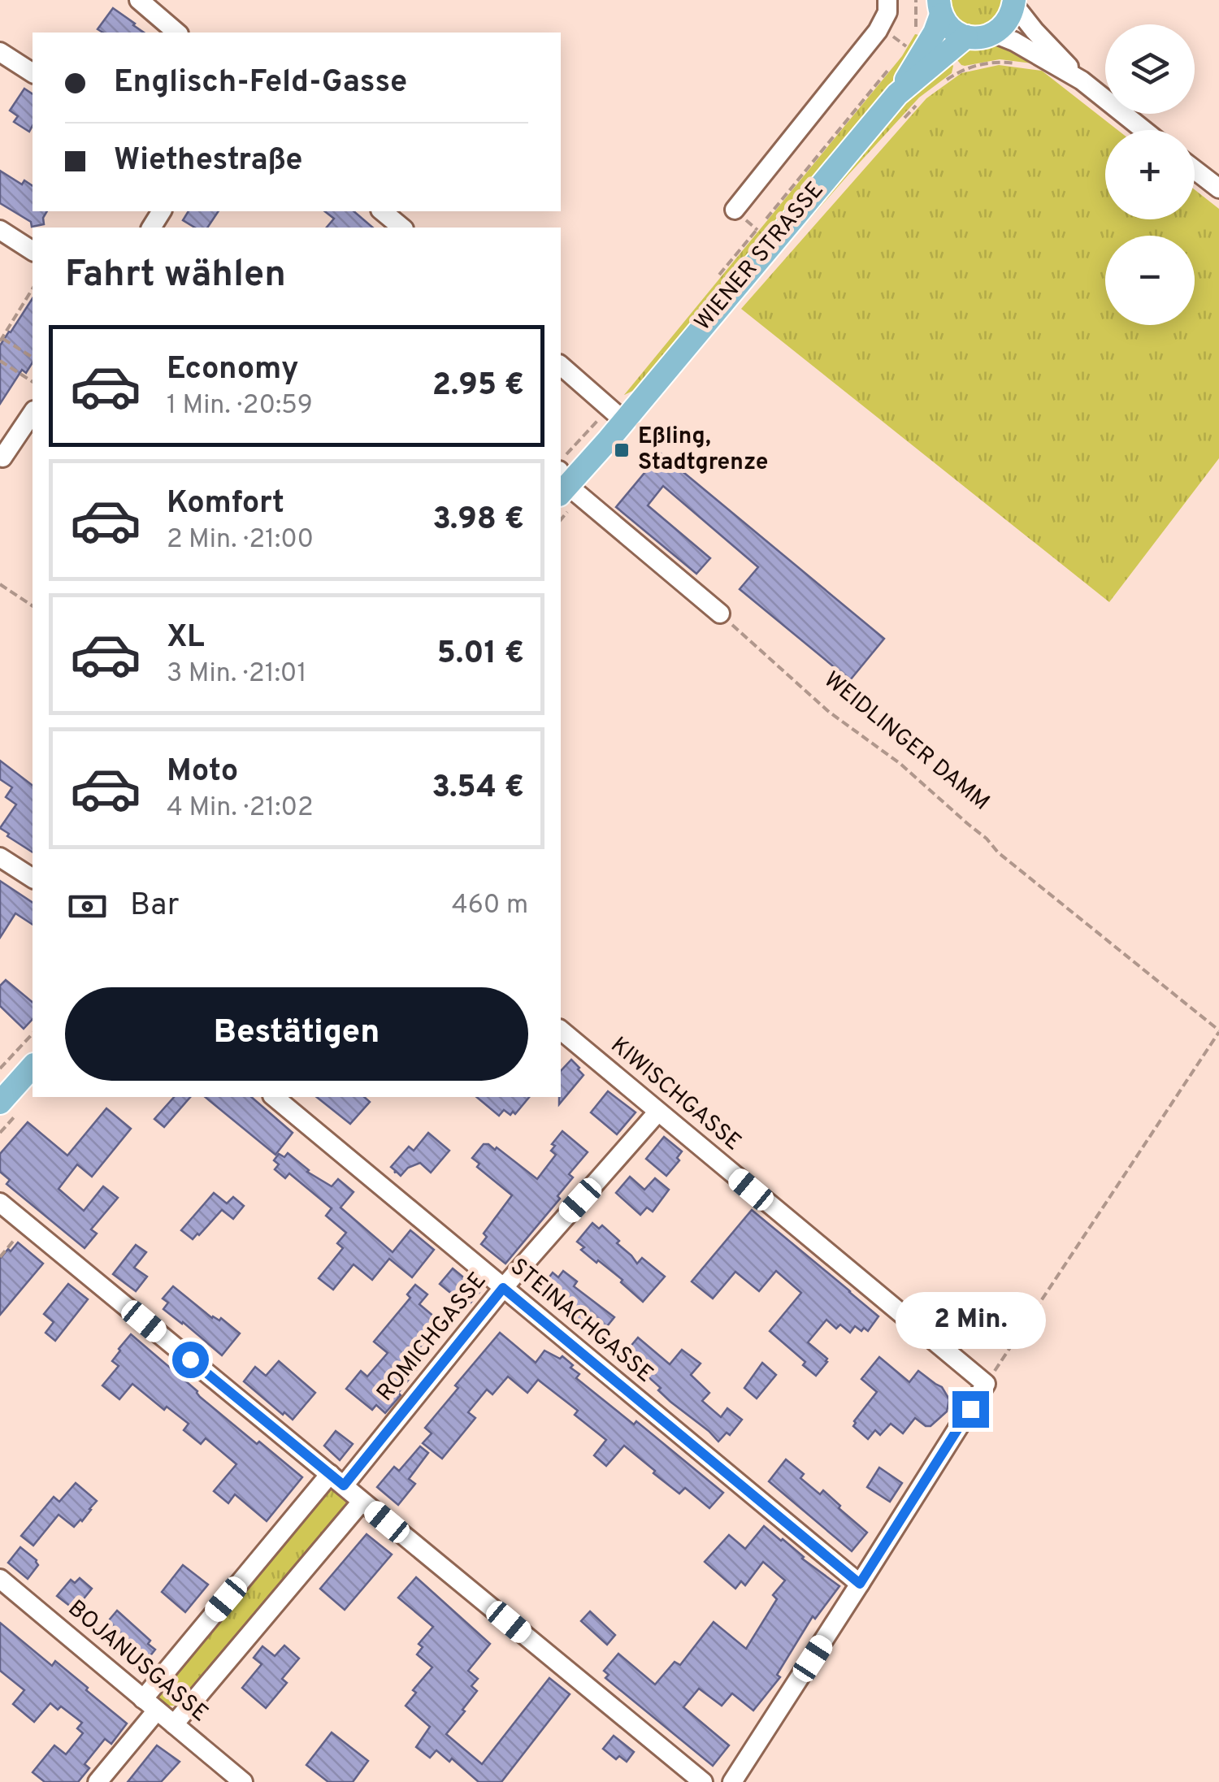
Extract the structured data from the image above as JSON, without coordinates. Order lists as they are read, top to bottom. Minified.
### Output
{"streets":{"main road":["WIENER STRASSE"],"street":["KIWISCHGASSE","STEINACHGASSE","ROMICHGASSE","BOJANUSGASSE"],"path":["WEIDLINGER DAMM"]},"crossings":[["KIWISCHGASSE","ROMICHGASSE"],["STEINACHGASSE","ROMICHGASSE"],["ROMICHGASSE","BOJANUSGASSE"]],"places":{"transit":["Eßling, Stadtgrenze"]},"page":{"map_buttons":["+","−"],"banner":["Englisch-Feld-Gasse","Wiethestraße"],"heading":"Fahrt wählen","list":[{"name":"Economy","note":"1 Min. · 20:59","value":"2.95 €"},{"name":"Komfort","note":"2 Min. · 21:00","value":"3.98 €"},{"name":"XL","note":"3 Min. · 21:01","value":"5.01 €"},{"name":"Moto","note":"4 Min. · 21:02","value":"3.54 €"}],"pay":["Bar","460 m"],"buttons":"Bestätigen","bubble":"2 Min."}}
